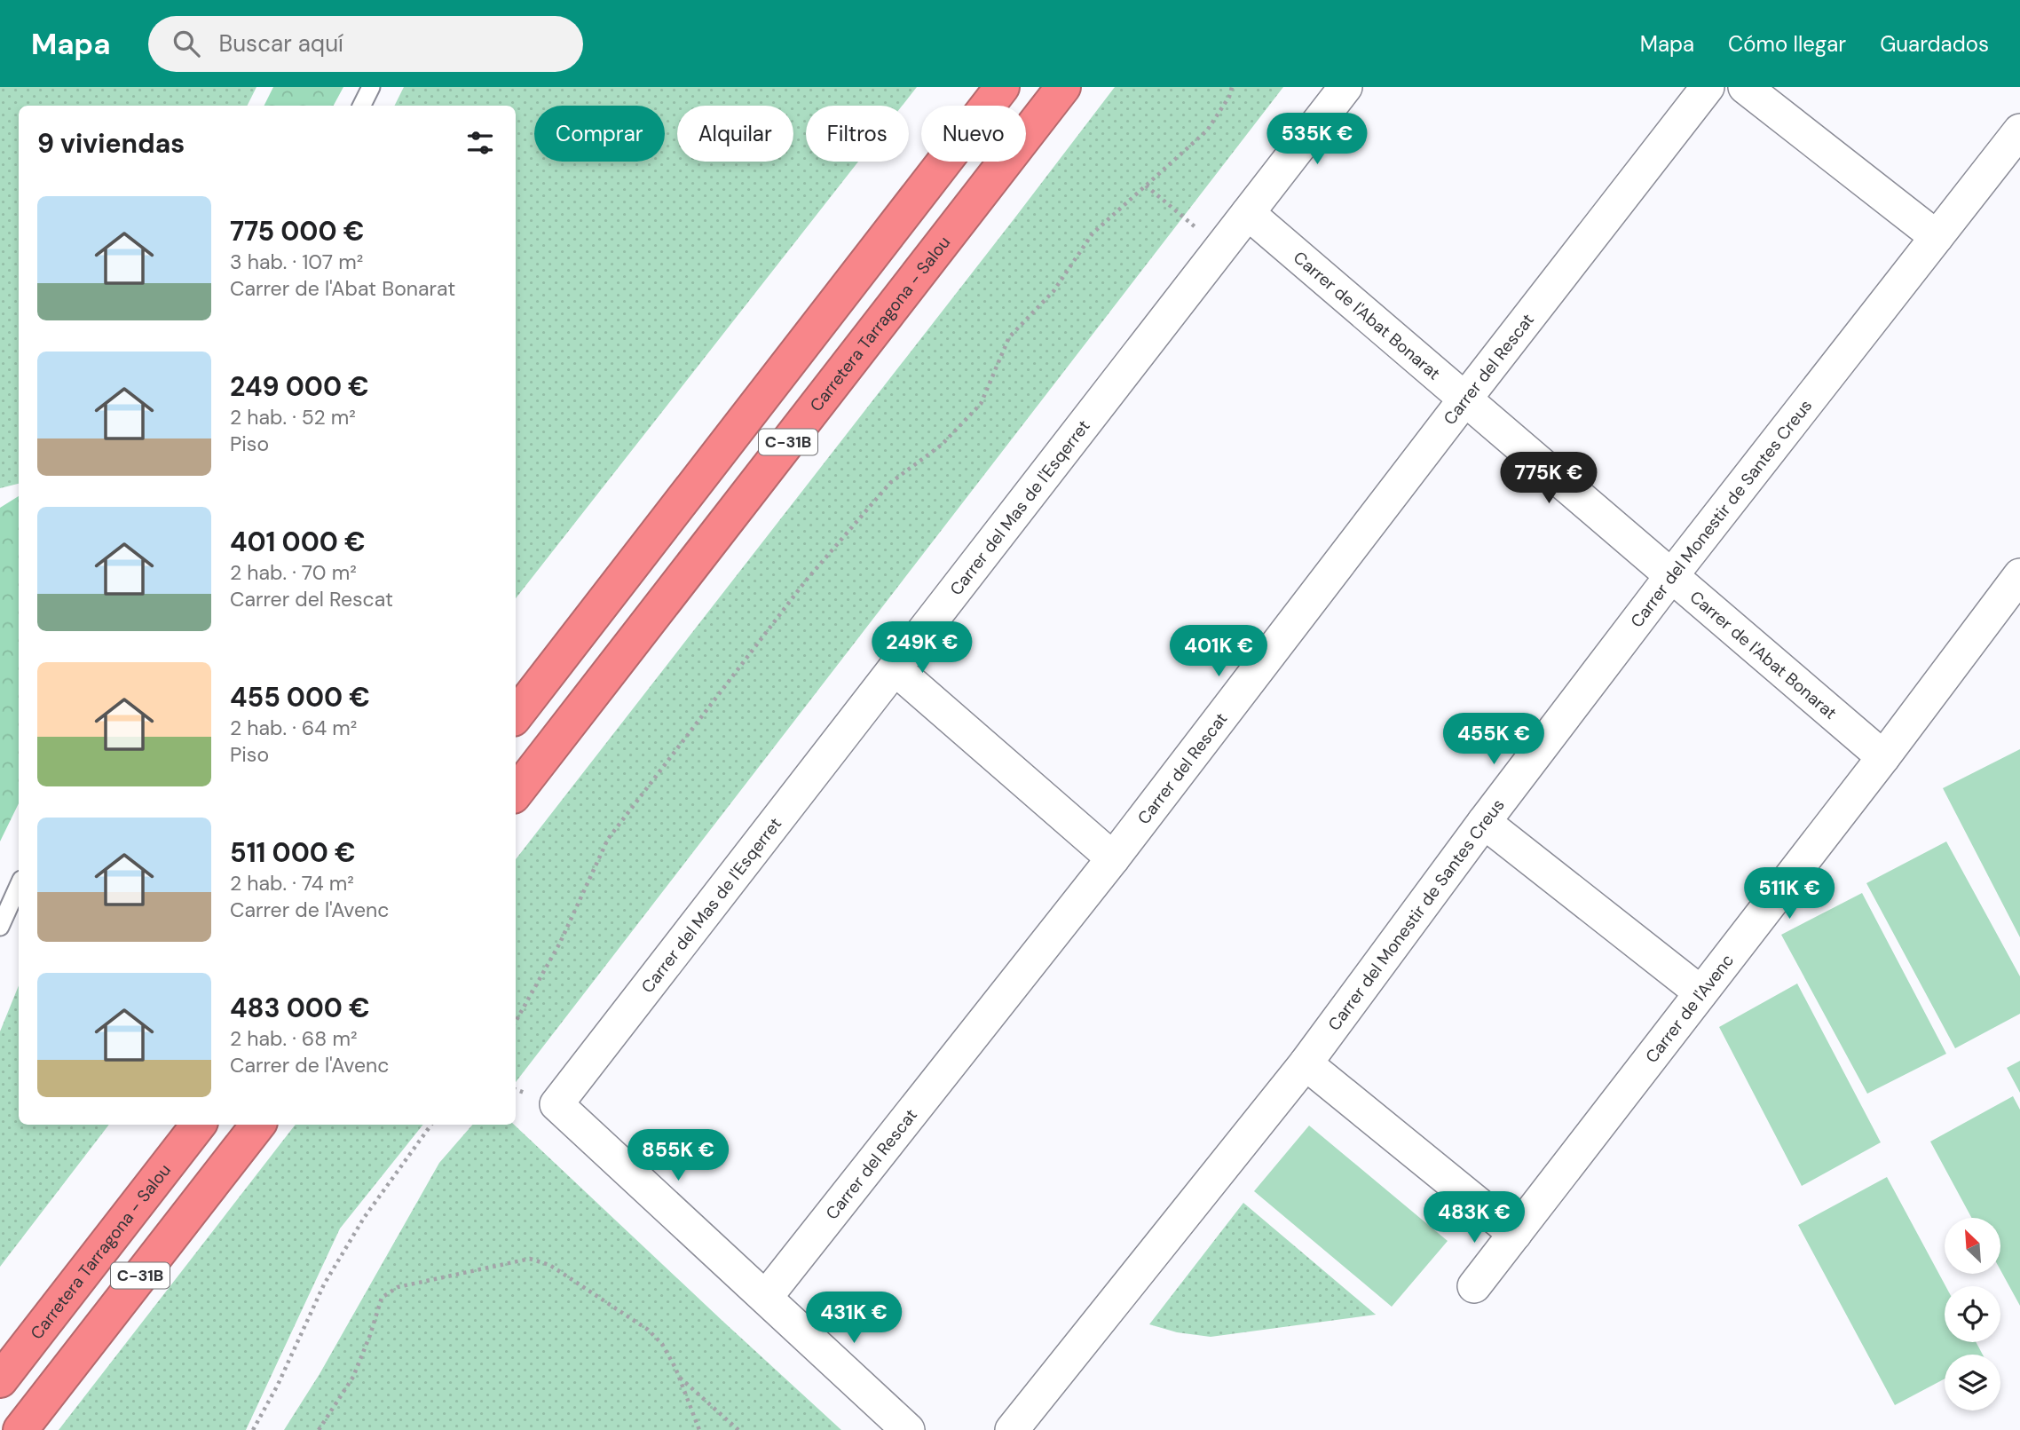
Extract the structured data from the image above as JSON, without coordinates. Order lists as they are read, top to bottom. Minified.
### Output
{"streets":{"highway":["Carretera Tarragona - Salou","C-31B"],"street":["Carrer de l'Abat Bonarat","Carrer del Rescat","Carrer del Mas de l'Esqerret","Carrer del Monestir de Santes Creus","Carrer de l'Avenc"]},"crossings":[["Carrer de l'Abat Bonarat","Carrer del Rescat"],["Carrer de l'Abat Bonarat","Carrer del Mas de l'Esqerret"],["Carrer de l'Abat Bonarat","Carrer del Monestir de Santes Creus"],["Carrer de l'Abat Bonarat","Carrer de l'Avenc"],["Carrer del Rescat","Carrer del Mas de l'Esqerret"]],"north":"top left","page":{"header":"Mapa","search":"Buscar aquí","nav":["Mapa","Cómo llegar","Guardados"],"chip":["Comprar","Alquilar","Filtros","Nuevo"],"heading":"9 viviendas","price":["535K €","775K €","249K €","401K €","455K €","511K €","855K €","483K €","431K €"],"list":[{"name":"775 000 €","note":"3 hab. · 107 m² · Carrer de l'Abat Bonarat"},{"name":"249 000 €","note":"2 hab. · 52 m² · Piso"},{"name":"401 000 €","note":"2 hab. · 70 m² · Carrer del Rescat"},{"name":"455 000 €","note":"2 hab. · 64 m² · Piso"},{"name":"511 000 €","note":"2 hab. · 74 m² · Carrer de l'Avenc"},{"name":"483 000 €","note":"2 hab. · 68 m² · Carrer de l'Avenc"}]}}
